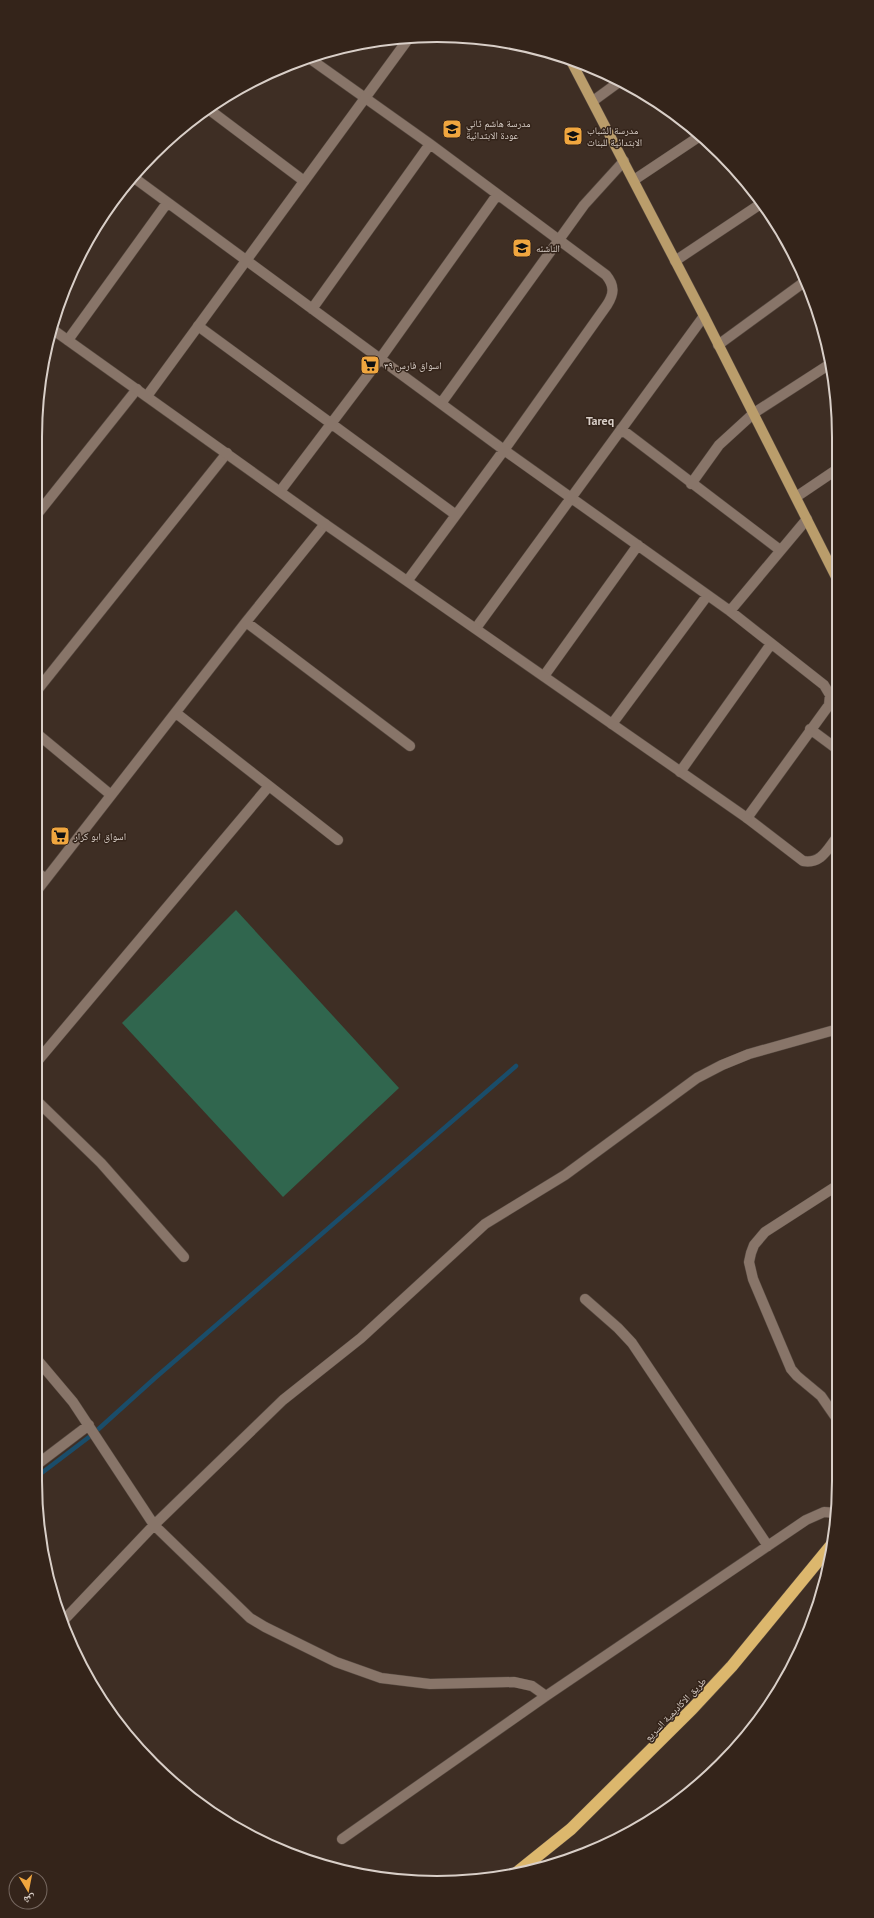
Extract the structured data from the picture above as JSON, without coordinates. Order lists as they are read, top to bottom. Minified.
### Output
{"streets":{"highway":["طريق الاكاديمية السريع"]},"districts":["Tareq"],"places":{"school or university":["مدرسة هاشم ثاني عودة الابتدائية","مدرسة الشباب الابتدائية للبنات","الناشئه"],"supermarket":["اسواق فارس ٣٩","اسواق ابو كرار"]},"north":"bottom"}
